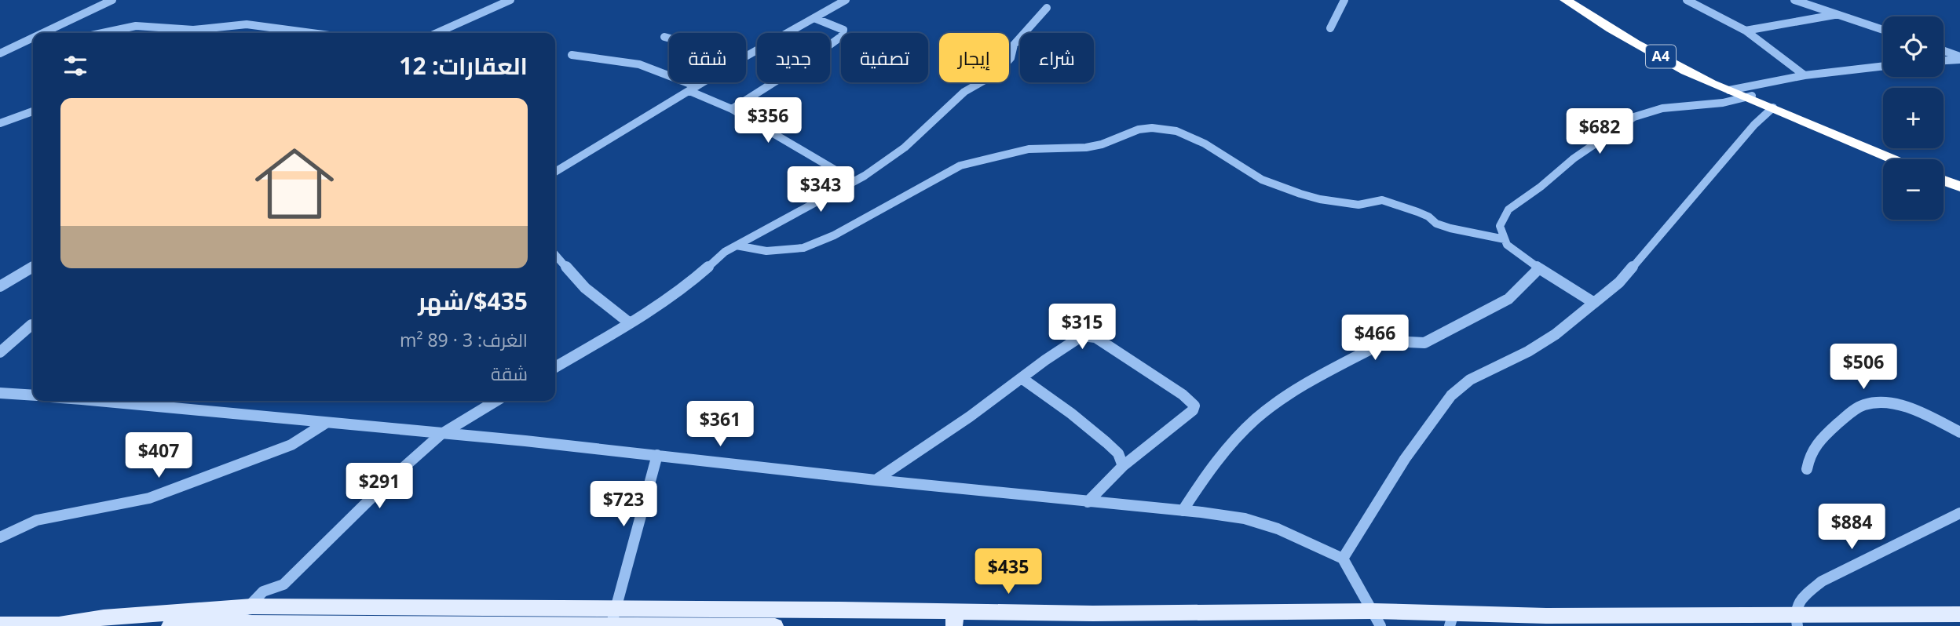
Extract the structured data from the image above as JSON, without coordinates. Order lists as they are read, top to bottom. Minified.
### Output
{"streets":{"highway":["A4"]},"page":{"map_buttons":["+","−"],"chip":["شراء","إيجار","تصفية","جديد","شقة"],"heading":"العقارات: 12","price":["$356","$682","$343","$315","$466","$506","$361","$407","$291","$723","$884","$435"],"list":[{"name":"$435/شهر","note":"الغرف: 3 · 89 m² · شقة"}]}}
